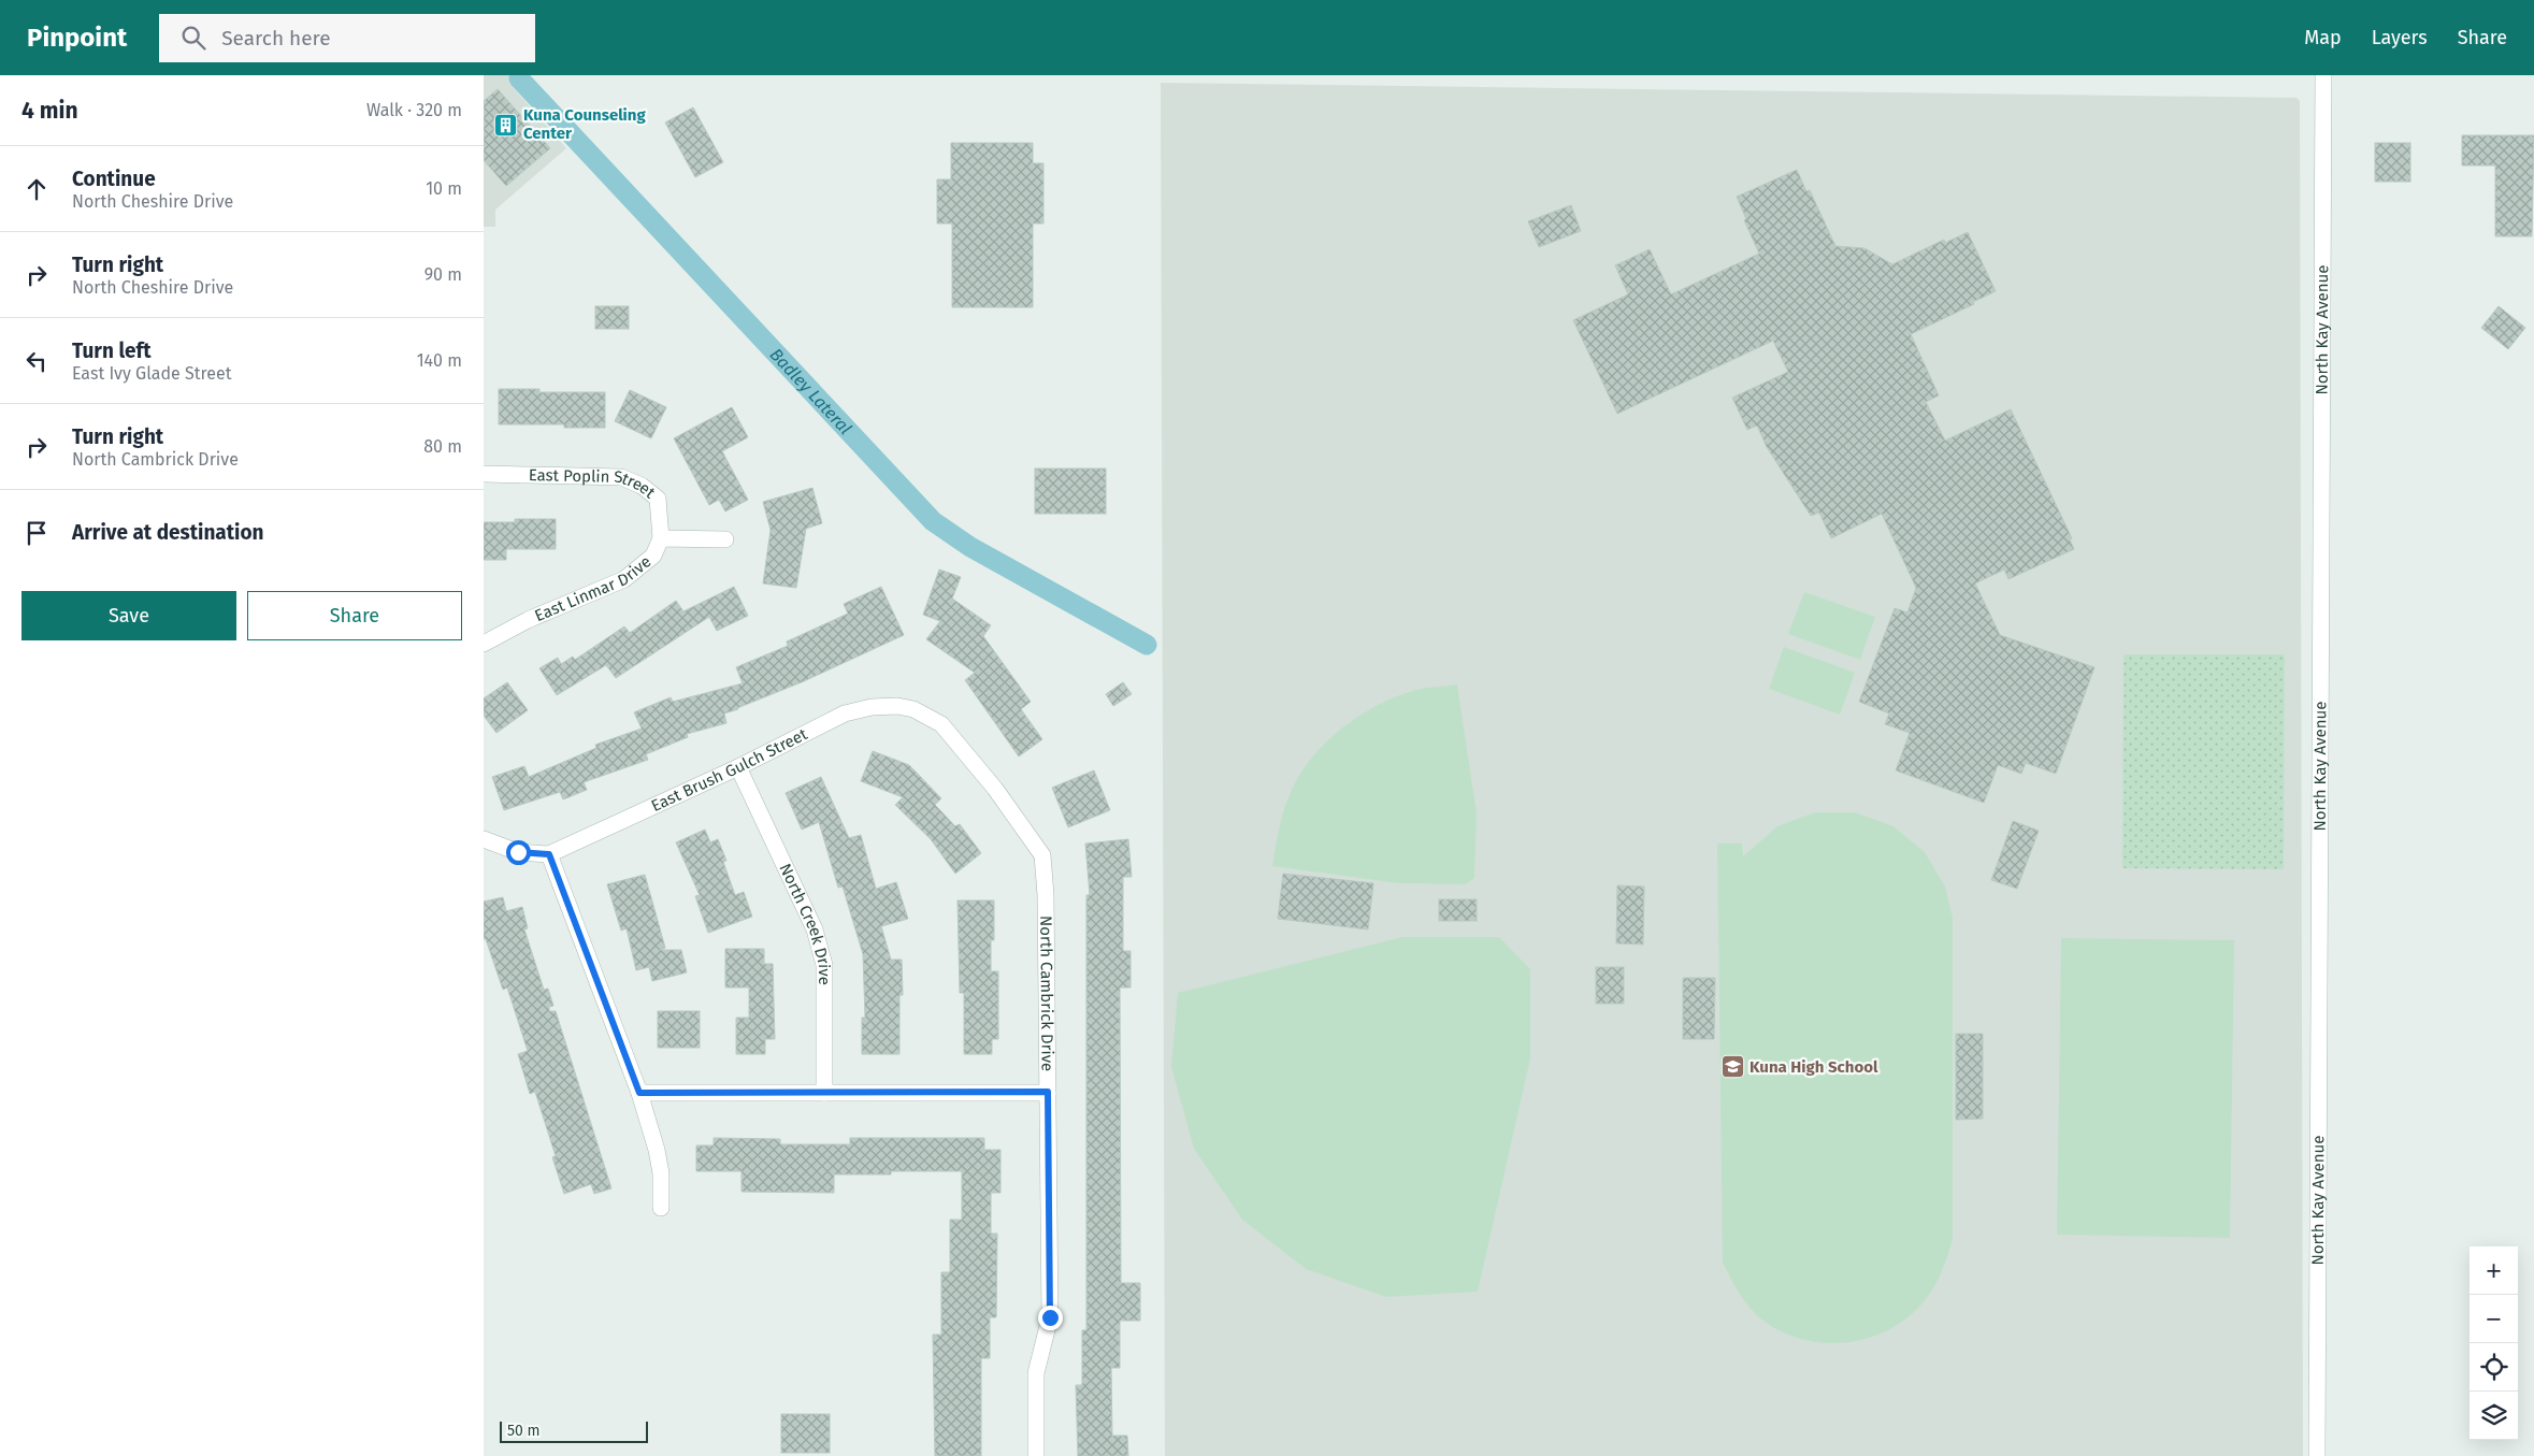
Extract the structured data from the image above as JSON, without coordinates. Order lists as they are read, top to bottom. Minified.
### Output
{"streets":{"street":["North Kay Avenue","East Poplin Street","East Linmar Drive","East Brush Gulch Street","North Creek Drive","North Cambrick Drive"]},"crossings":[["East Poplin Street","East Linmar Drive"],["East Brush Gulch Street","North Creek Drive"],["East Brush Gulch Street","North Cambrick Drive"]],"water":["Badley Lateral"],"places":{"building":["Kuna Counseling Center"],"school or university":["Kuna High School"]},"scale_bar":"50 m","page":{"header":"Pinpoint","search":"Search here","nav":["Map","Layers","Share"],"heading":["4 min","Walk · 320 m"],"list":[["Continue","North Cheshire Drive","10 m"],["Turn right","North Cheshire Drive","90 m"],["Turn left","East Ivy Glade Street","140 m"],["Turn right","North Cambrick Drive","80 m"],"Arrive at destination"],"buttons":["Save","Share"],"map_buttons":["+","−"],"scale":"50 m"}}
